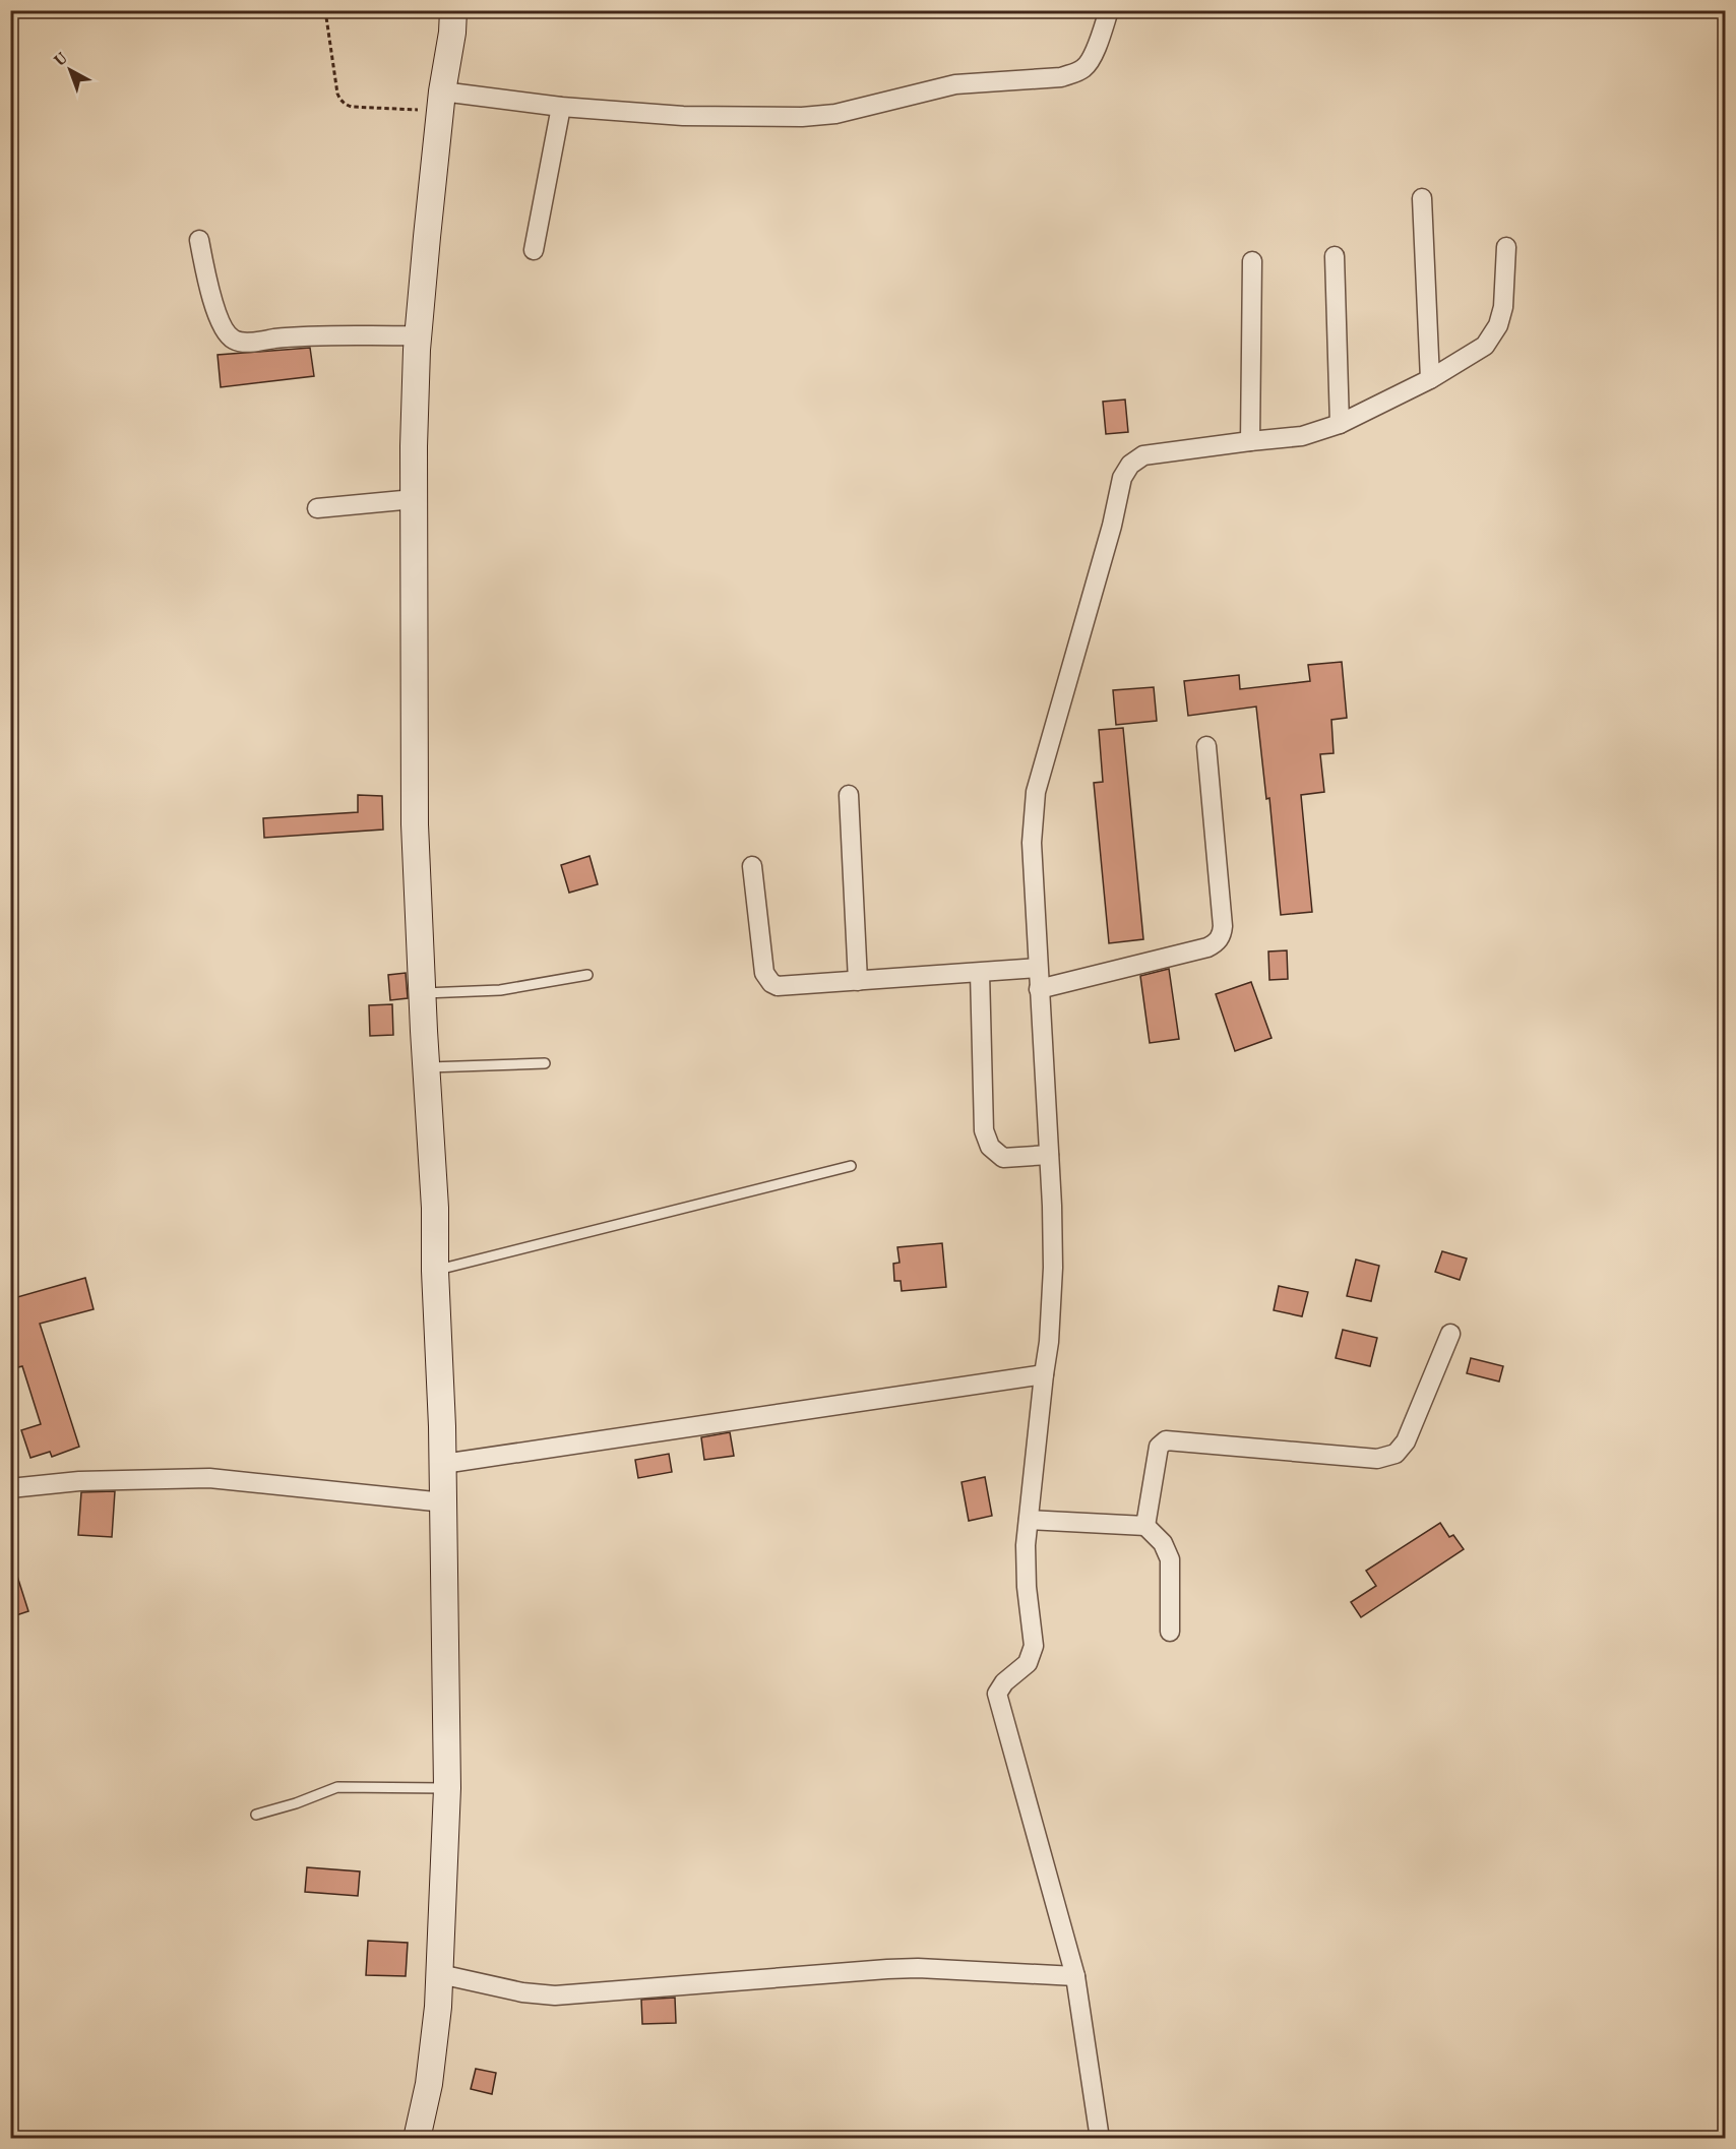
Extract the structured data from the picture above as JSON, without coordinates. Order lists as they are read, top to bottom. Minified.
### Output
{"north":"top left"}
